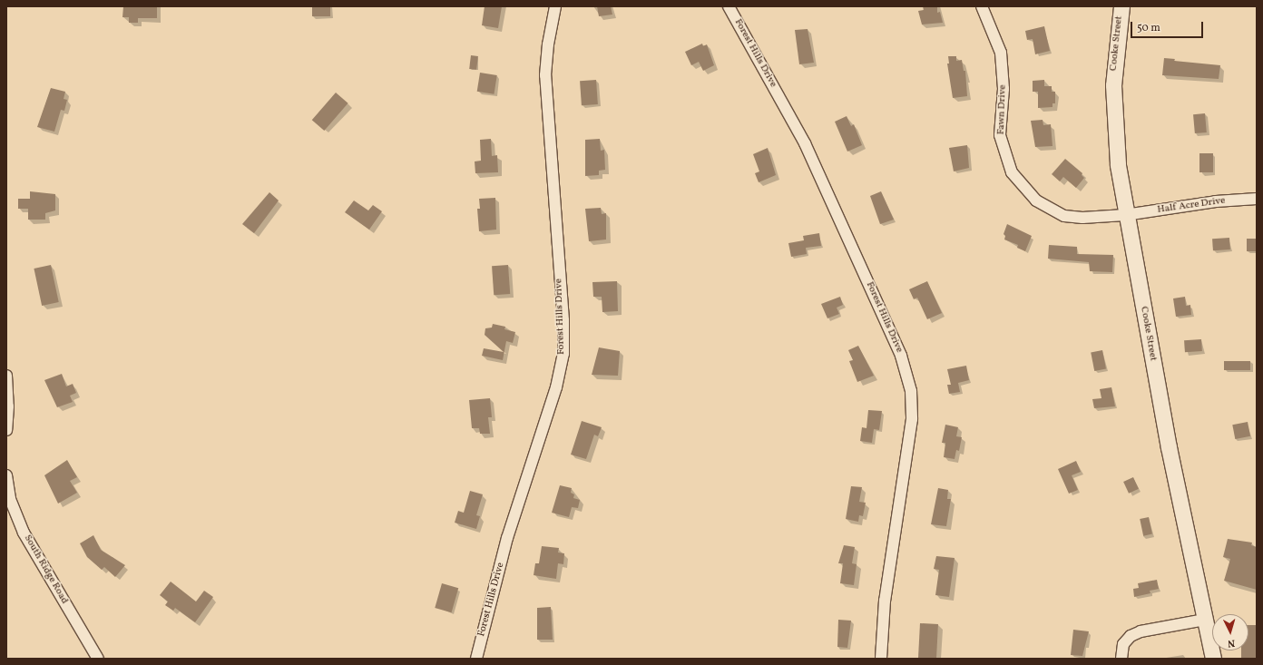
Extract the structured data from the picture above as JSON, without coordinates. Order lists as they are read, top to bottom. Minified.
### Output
{"streets":{"main road":["Cooke Street"],"street":["Forest Hills Drive","Fawn Drive","Half Acre Drive","South Ridge Road"]},"crossings":[["Cooke Street","Fawn Drive"],["Cooke Street","Half Acre Drive"],["Fawn Drive","Half Acre Drive"]],"scale_bar":"50 m","north":"bottom"}
